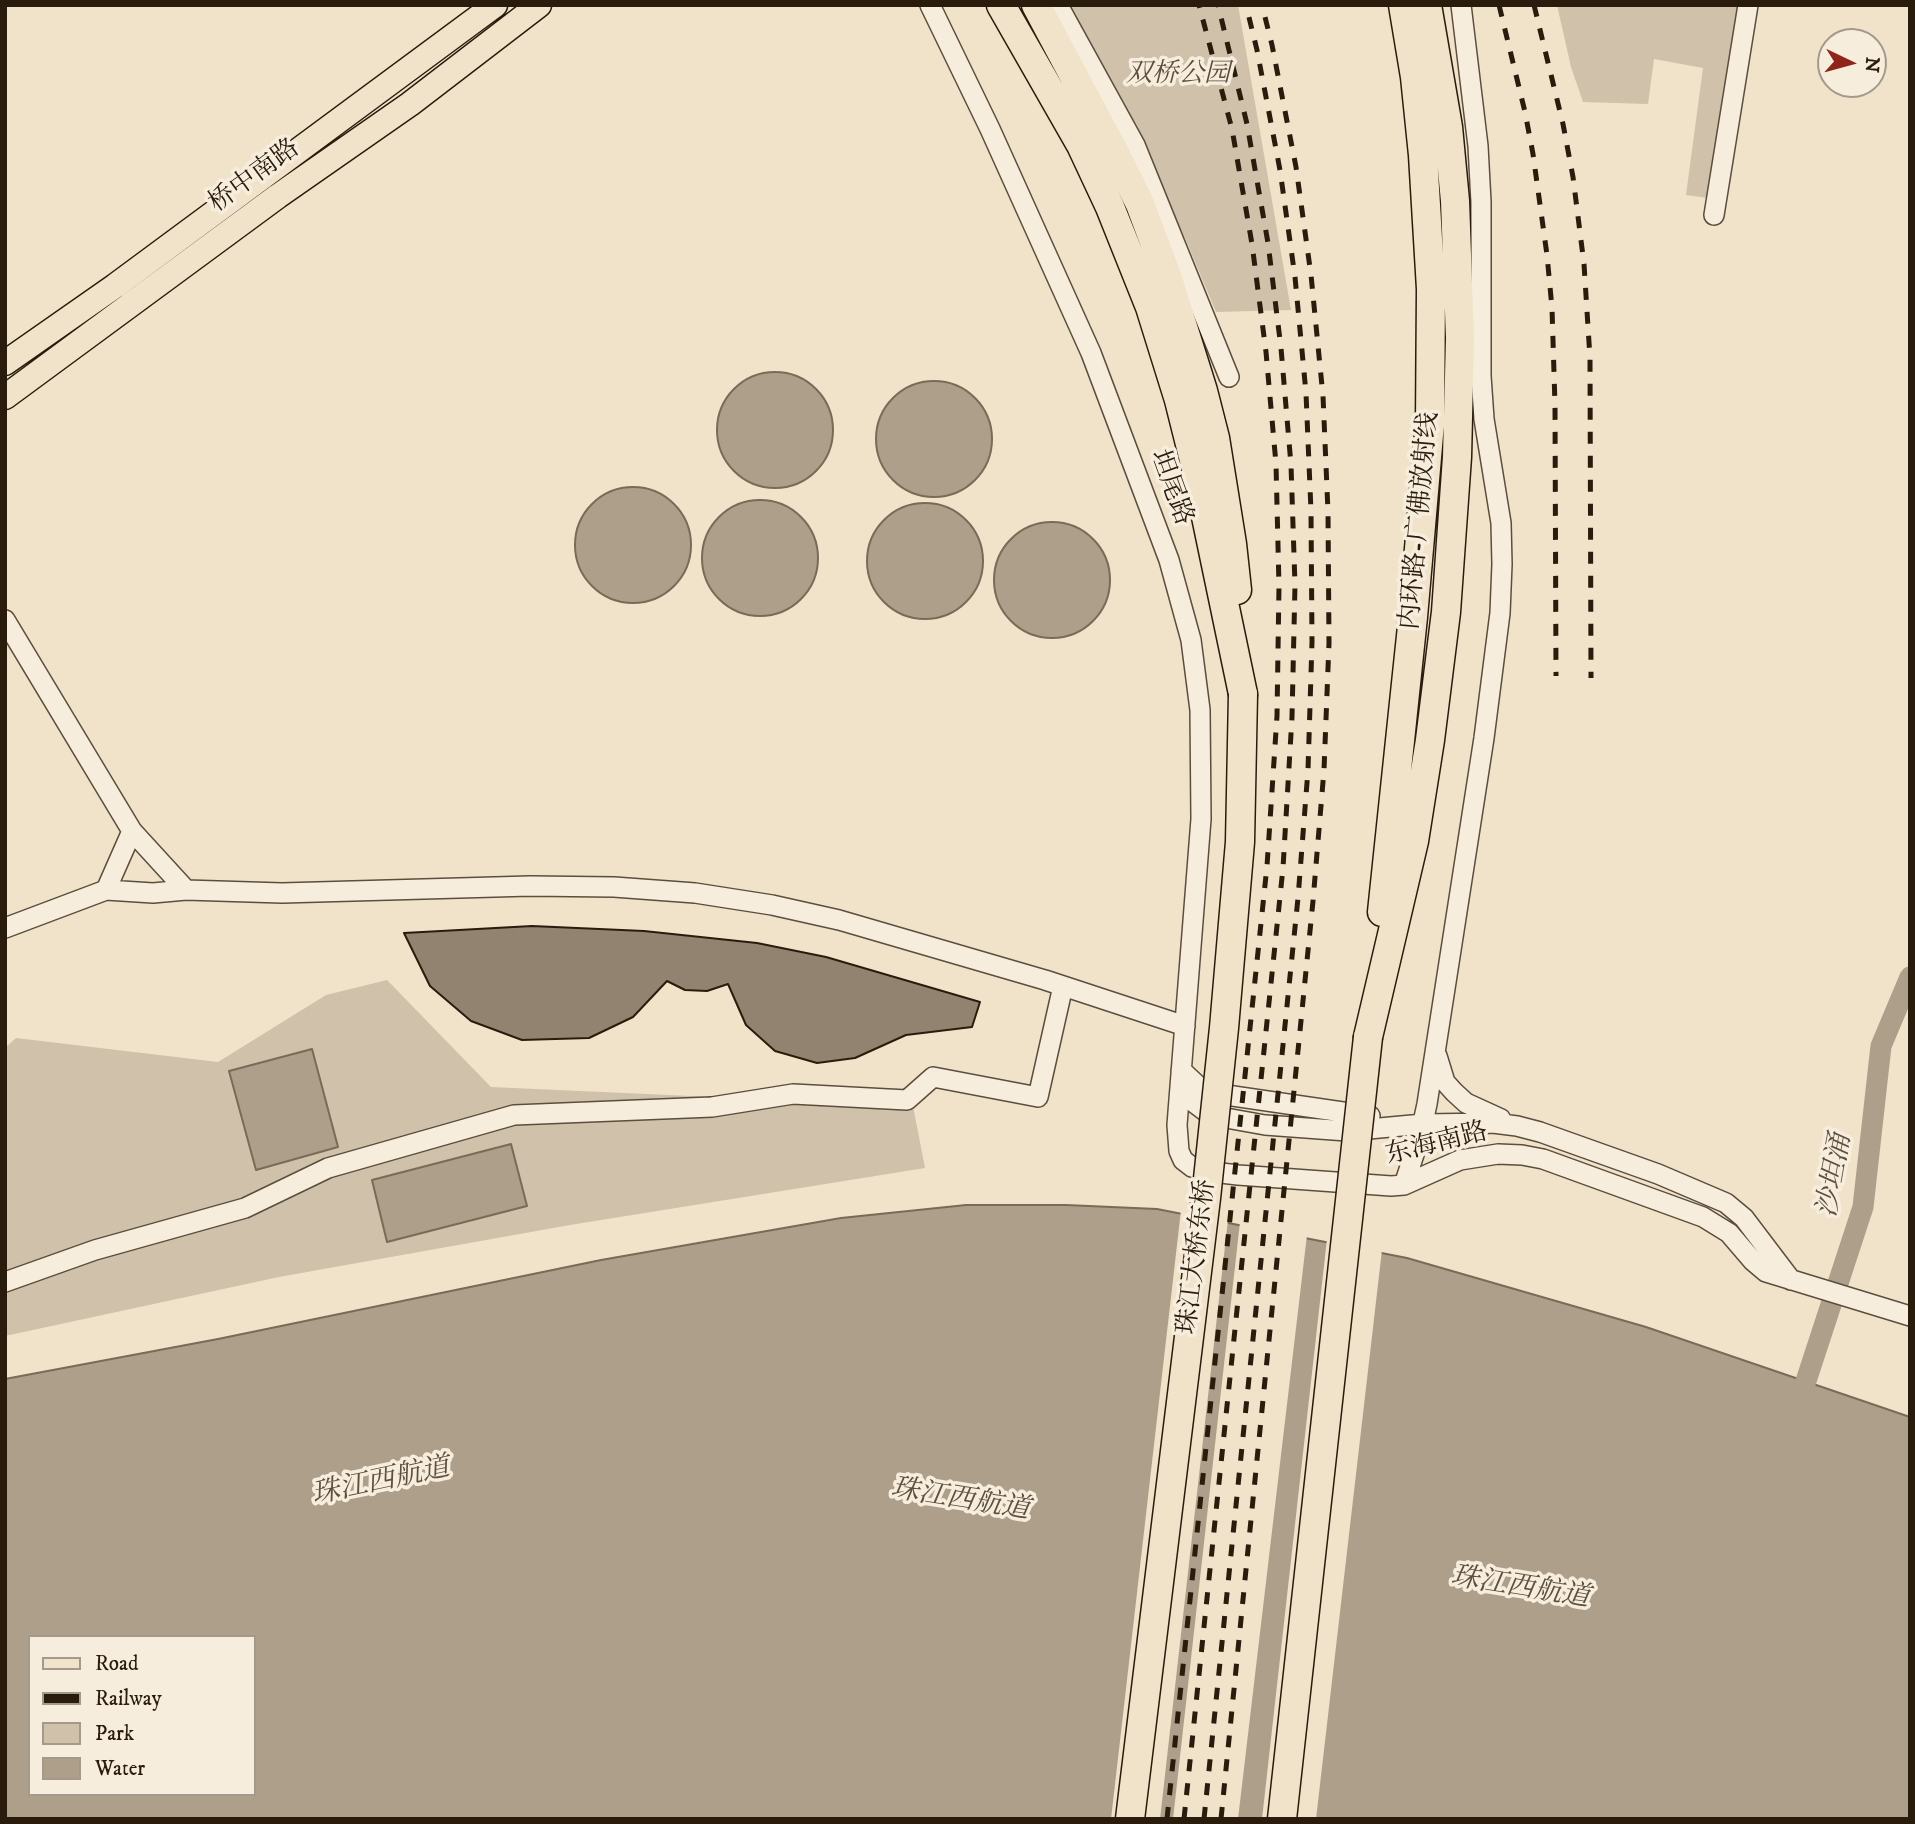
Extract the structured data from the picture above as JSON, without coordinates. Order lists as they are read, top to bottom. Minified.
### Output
{"streets":{"highway":["内环路-广佛放射线","珠江大桥东桥"],"main road":["桥中南路"],"street":["坦尾路","东海南路"]},"crossings":[["坦尾路","东海南路"]],"water":["沙坦涌","珠江西航道"],"parks":["双桥公园"],"legend":["Road","Railway","Park","Water"],"north":"right"}
